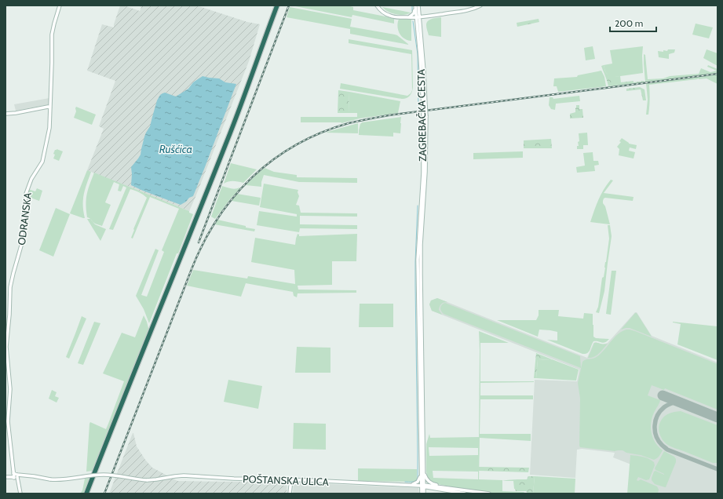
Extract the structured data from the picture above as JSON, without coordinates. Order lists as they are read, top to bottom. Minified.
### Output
{"streets":{"main road":["ZAGREBAČKA CESTA","ODRANSKA","POŠTANSKA ULICA"]},"crossings":[["ODRANSKA","POŠTANSKA ULICA"]],"water":["Rušćica"],"scale_bar":"200 m"}
